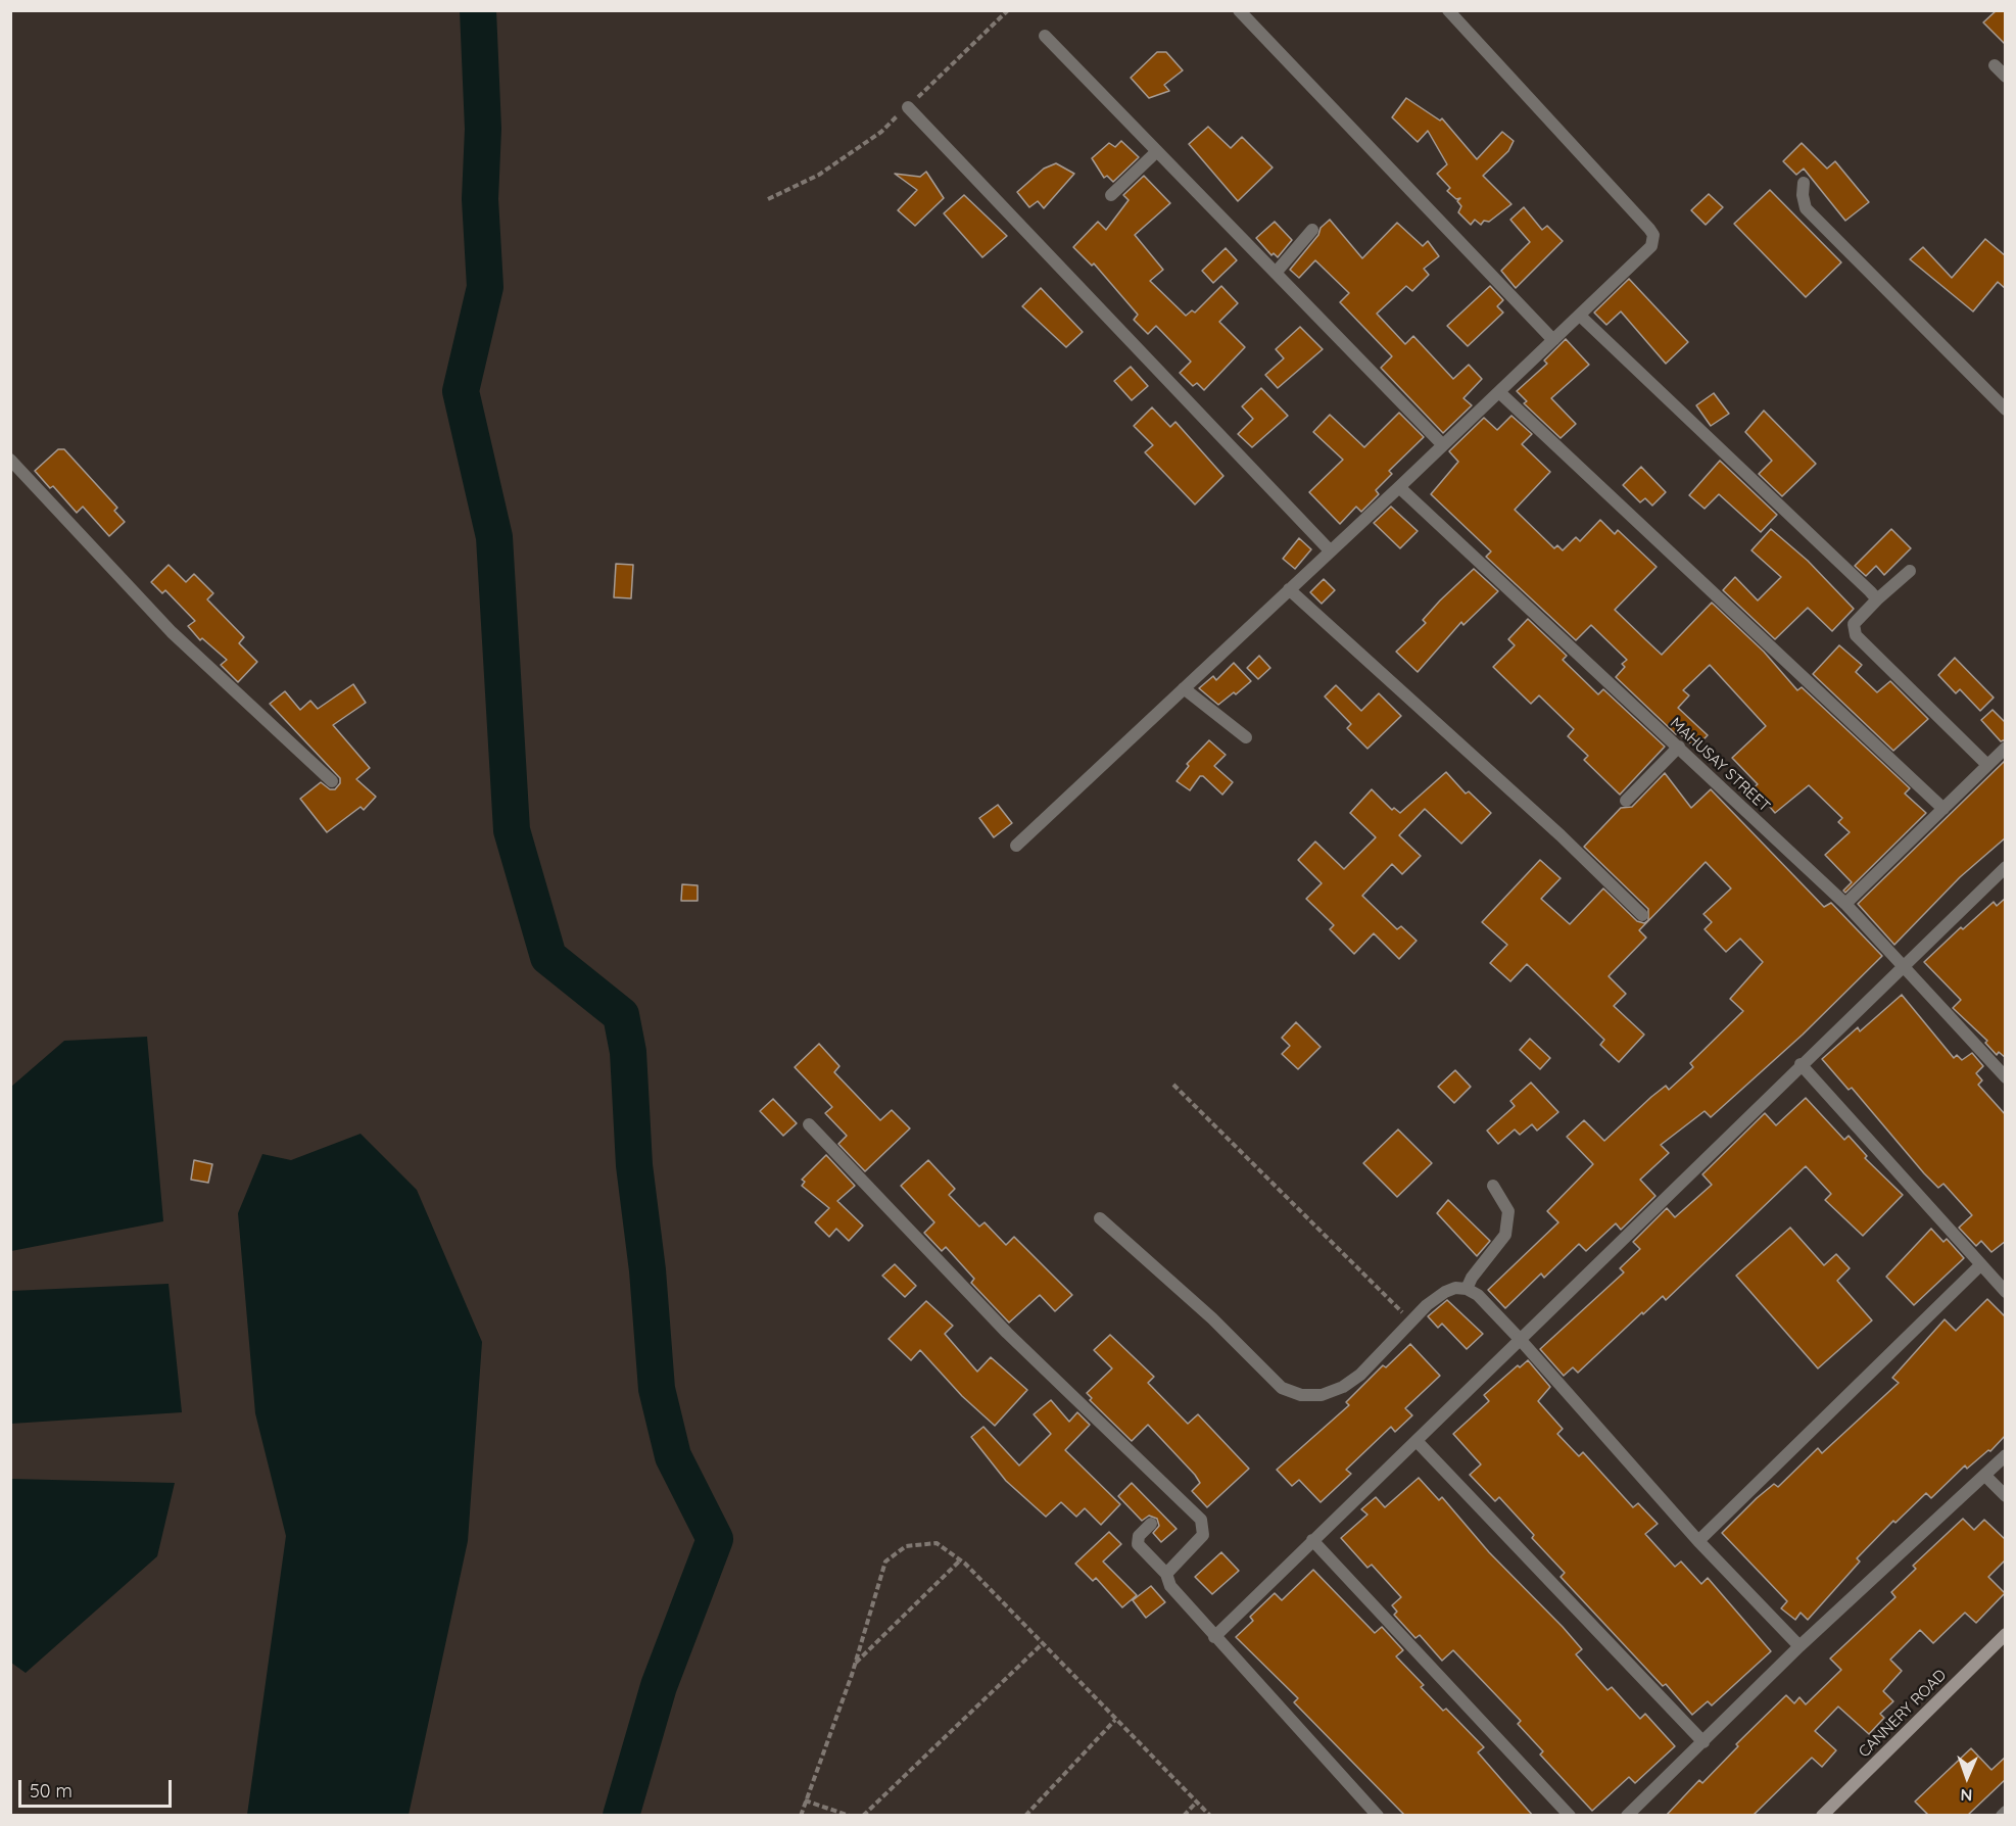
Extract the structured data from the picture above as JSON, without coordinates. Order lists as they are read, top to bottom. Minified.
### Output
{"streets":{"main road":["CANNERY ROAD"],"street":["MAHUSAY STREET"]},"scale_bar":"50 m","north":"bottom"}
